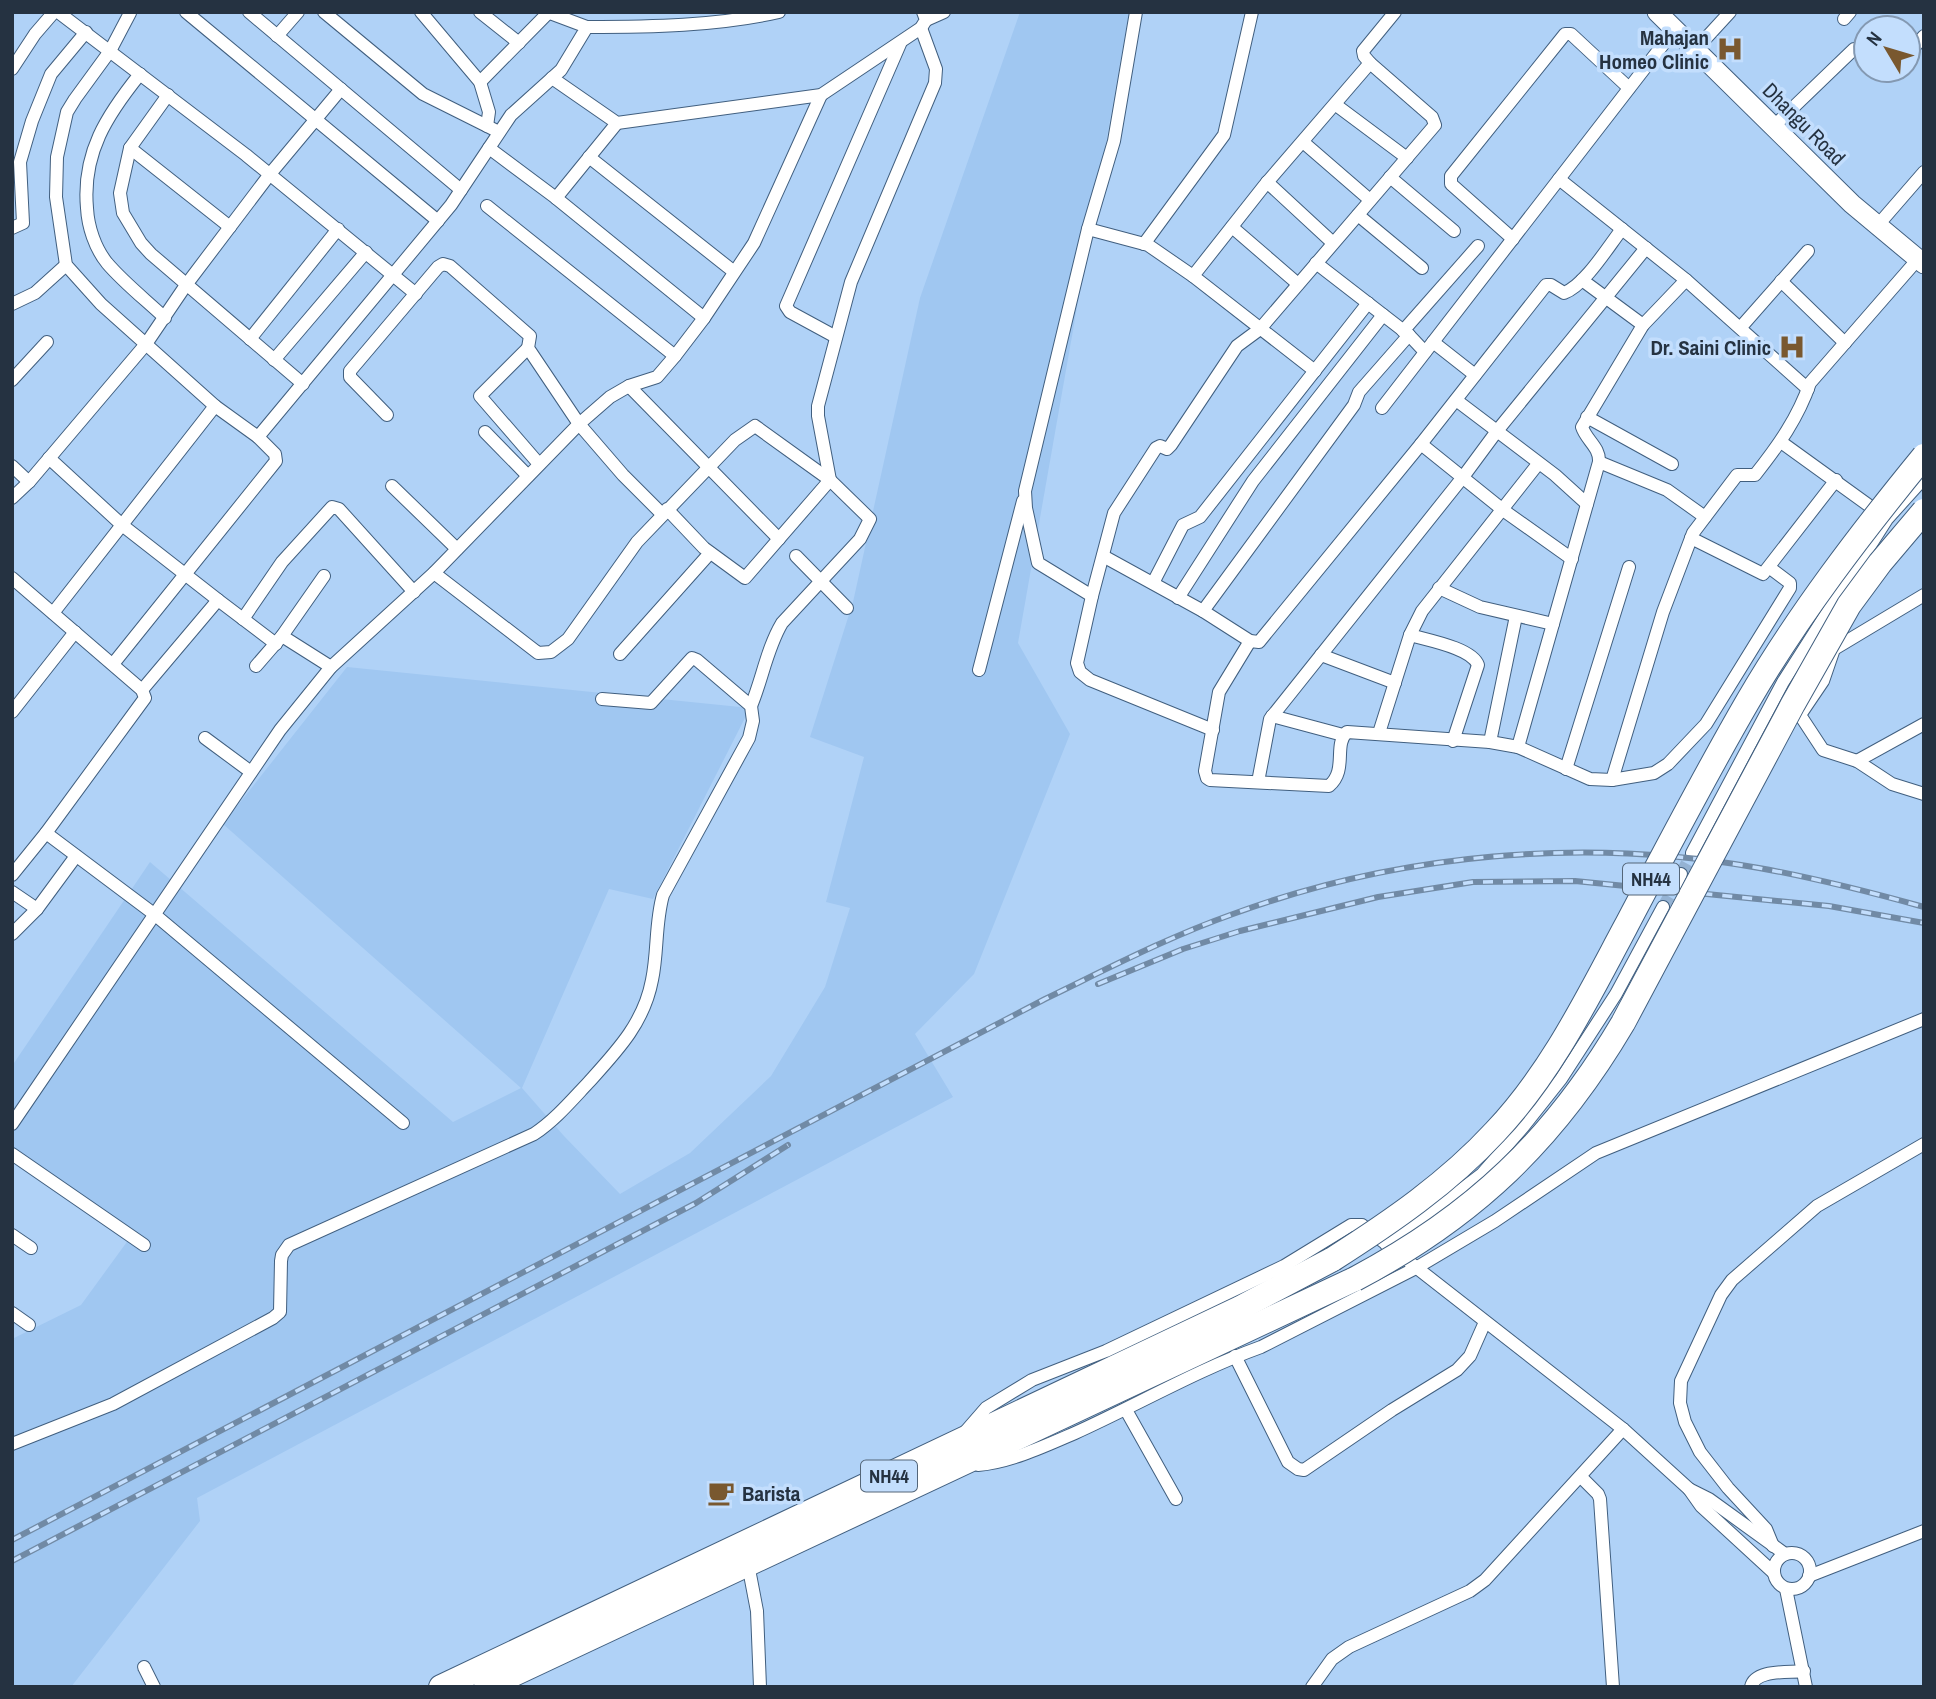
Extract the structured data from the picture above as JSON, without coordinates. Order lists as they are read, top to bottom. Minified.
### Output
{"streets":{"highway":["NH44"],"street":["Dhangu Road"]},"places":{"hospital":["Mahajan Homeo Clinic","Dr. Saini Clinic"],"cafe":["Barista"]},"north":"top left"}
